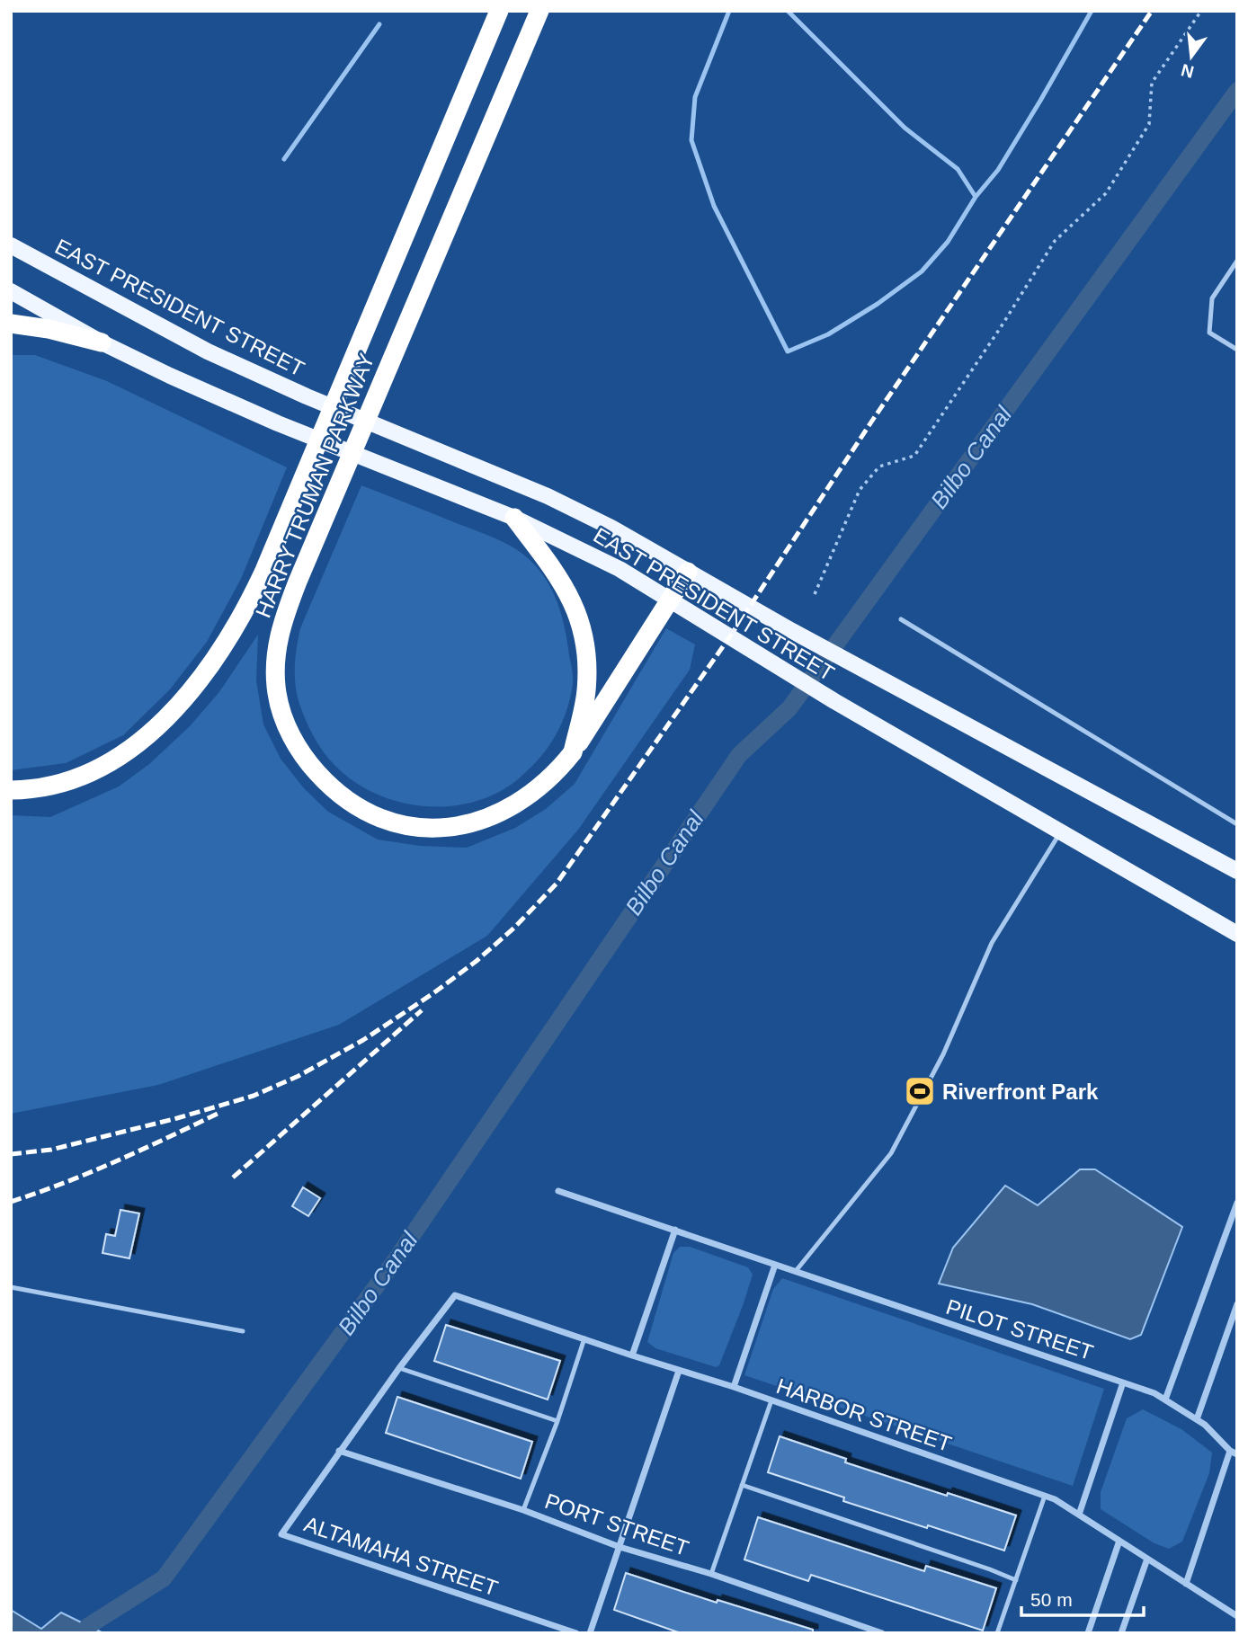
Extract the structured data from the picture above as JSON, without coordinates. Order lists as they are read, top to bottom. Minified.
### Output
{"streets":{"highway":["HARRY TRUMAN PARKWAY"],"main road":["EAST PRESIDENT STREET"],"street":["PILOT STREET","HARBOR STREET","PORT STREET","ALTAMAHA STREET"]},"crossings":[["EAST PRESIDENT STREET","HARRY TRUMAN PARKWAY"],["HARBOR STREET","ALTAMAHA STREET"],["PORT STREET","ALTAMAHA STREET"]],"water":["Bilbo Canal"],"places":{"sports":["Riverfront Park"]},"scale_bar":"50 m","north":"bottom"}
